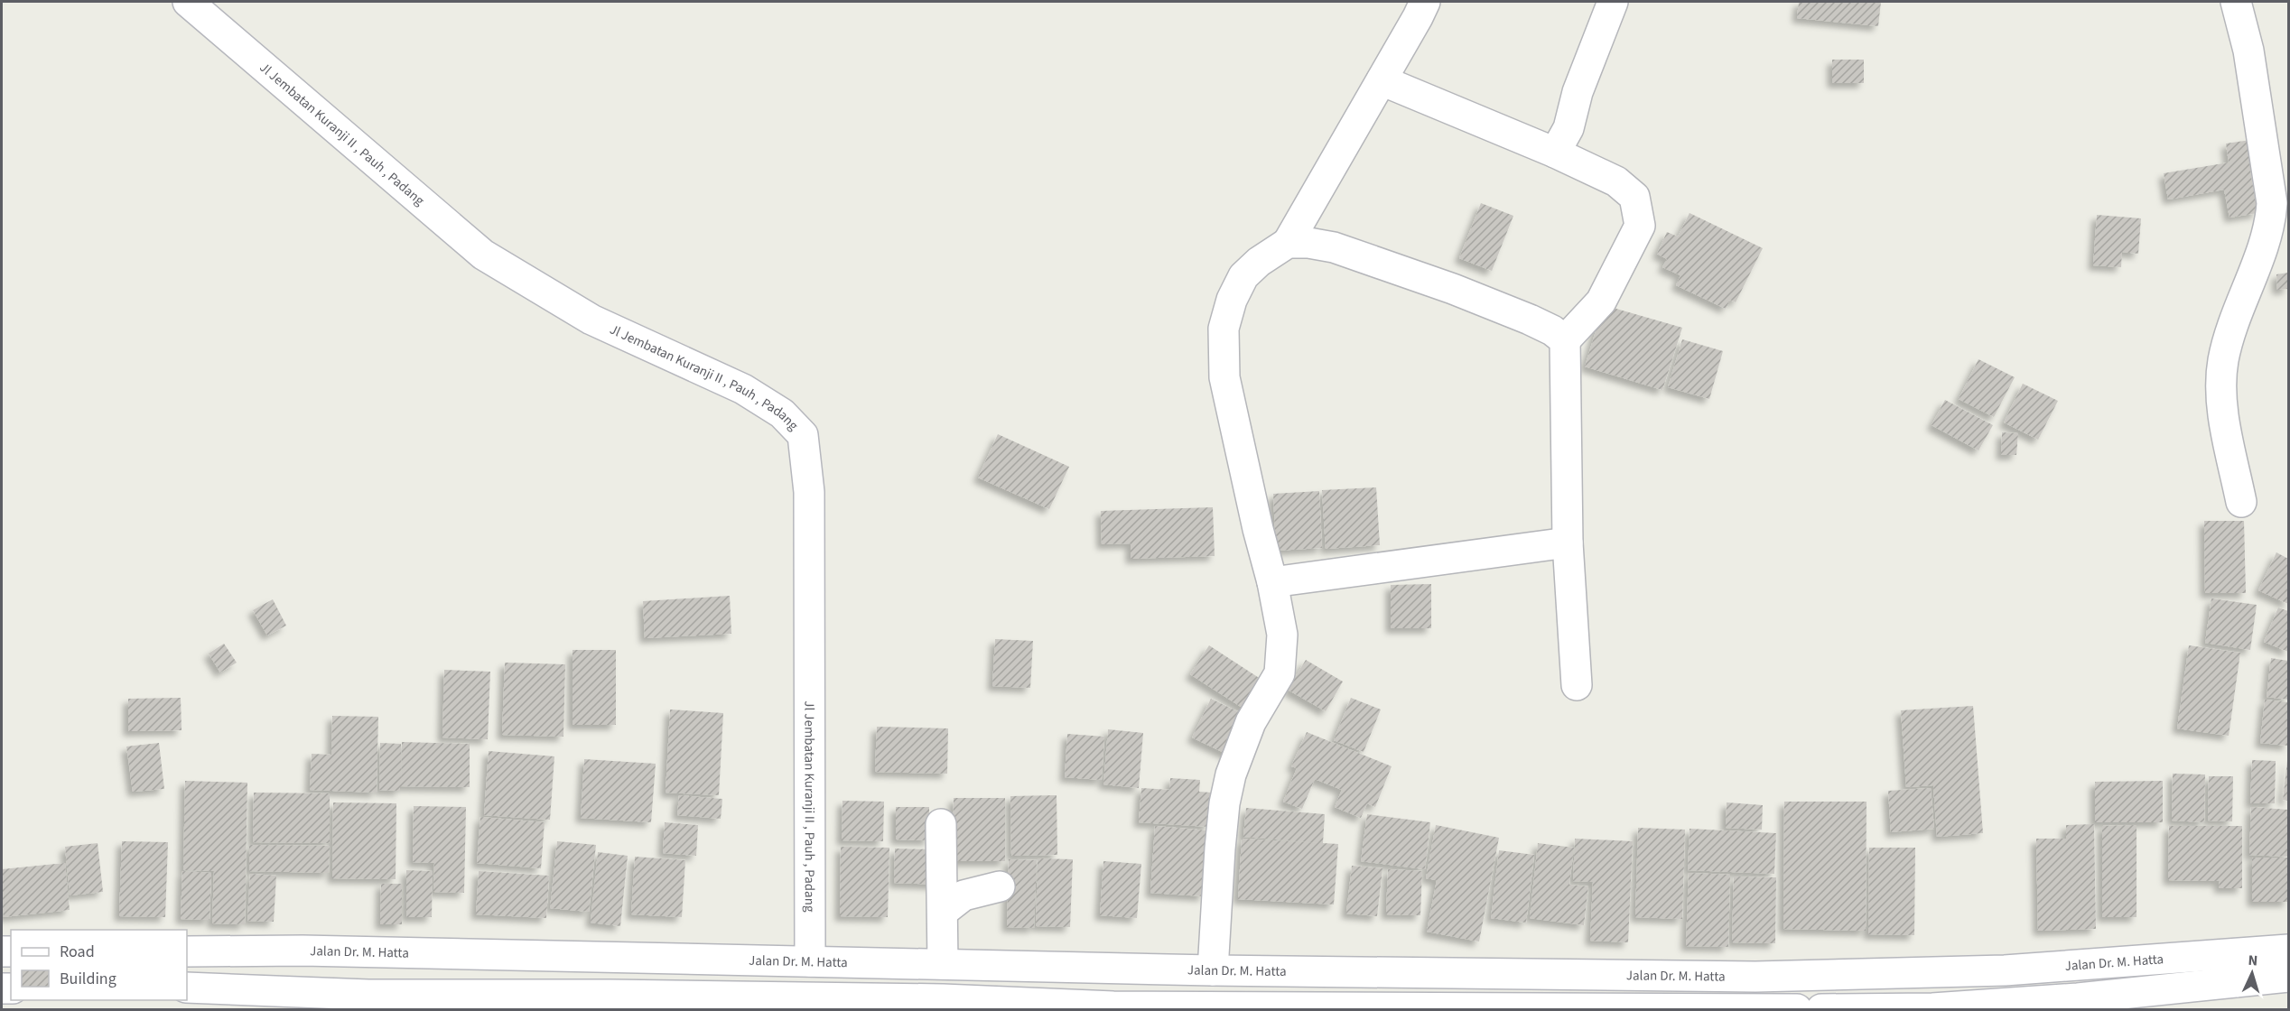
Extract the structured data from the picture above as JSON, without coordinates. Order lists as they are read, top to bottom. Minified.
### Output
{"streets":{"street":["Jl Jembatan Kuranji II , Pauh , Padang","Jalan Dr. M. Hatta"]},"crossings":[["Jl Jembatan Kuranji II , Pauh , Padang","Jalan Dr. M. Hatta"]],"legend":["Road","Building"],"north":"top"}
